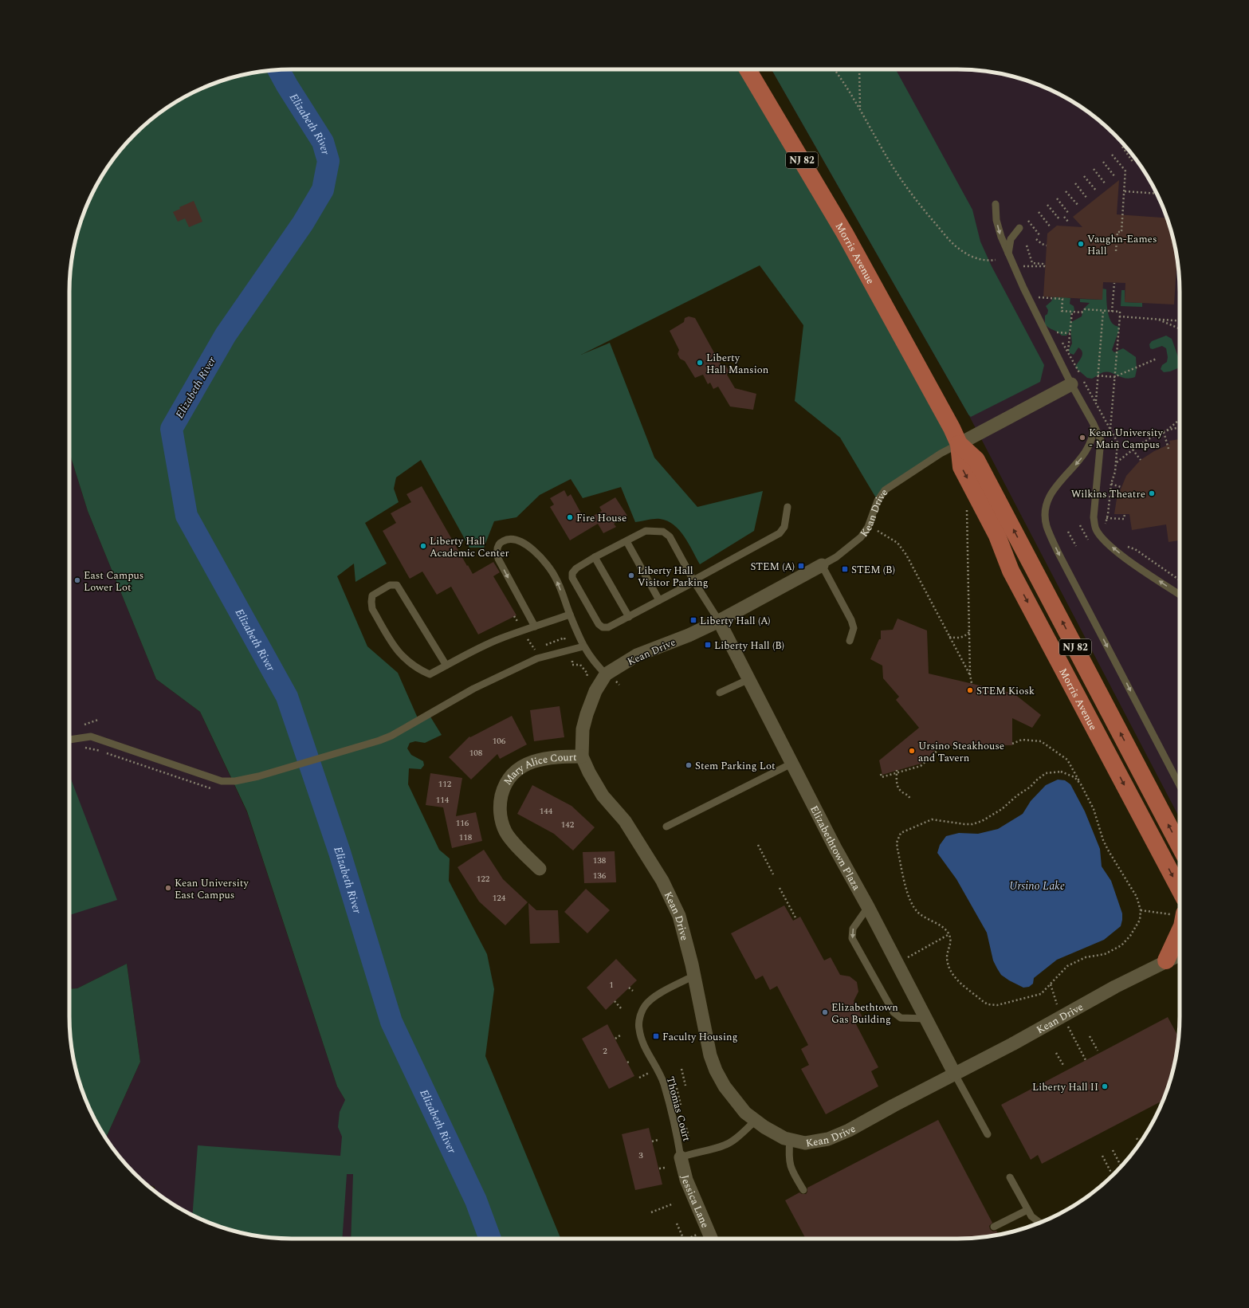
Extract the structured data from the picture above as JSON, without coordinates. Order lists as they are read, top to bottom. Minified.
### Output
{"streets":{"main road":["NJ 82","Morris Avenue"],"street":["Kean Drive","Mary Alice Court","Elizabethtown Plaza","Jessica Lane"],"lane":["Thomas Court"]},"crossings":[["Morris Avenue","Kean Drive"],["Kean Drive","Mary Alice Court"],["Kean Drive","Elizabethtown Plaza"],["Kean Drive","Thomas Court"],["Thomas Court","Jessica Lane"]],"water":["Elizabeth River","Ursino Lake"],"places":{"other":["Vaughn-Eames Hall","Liberty Hall Mansion","Kean University - Main Campus","Wilkins Theatre","Fire House","Liberty Hall Academic Center","Liberty Hall Visitor Parking","East Campus Lower Lot","STEM Kiosk","Ursino Steakhouse and Tavern","Stem Parking Lot","Kean University East Campus","Elizabethtown Gas Building","Liberty Hall II"],"transit":["STEM (A)","STEM (B)","Liberty Hall (A)","Liberty Hall (B)","Faculty Housing"]},"house_numbers":["106","108","112","114","144","116","142","118","138","136","122","124","1","2","3"]}
